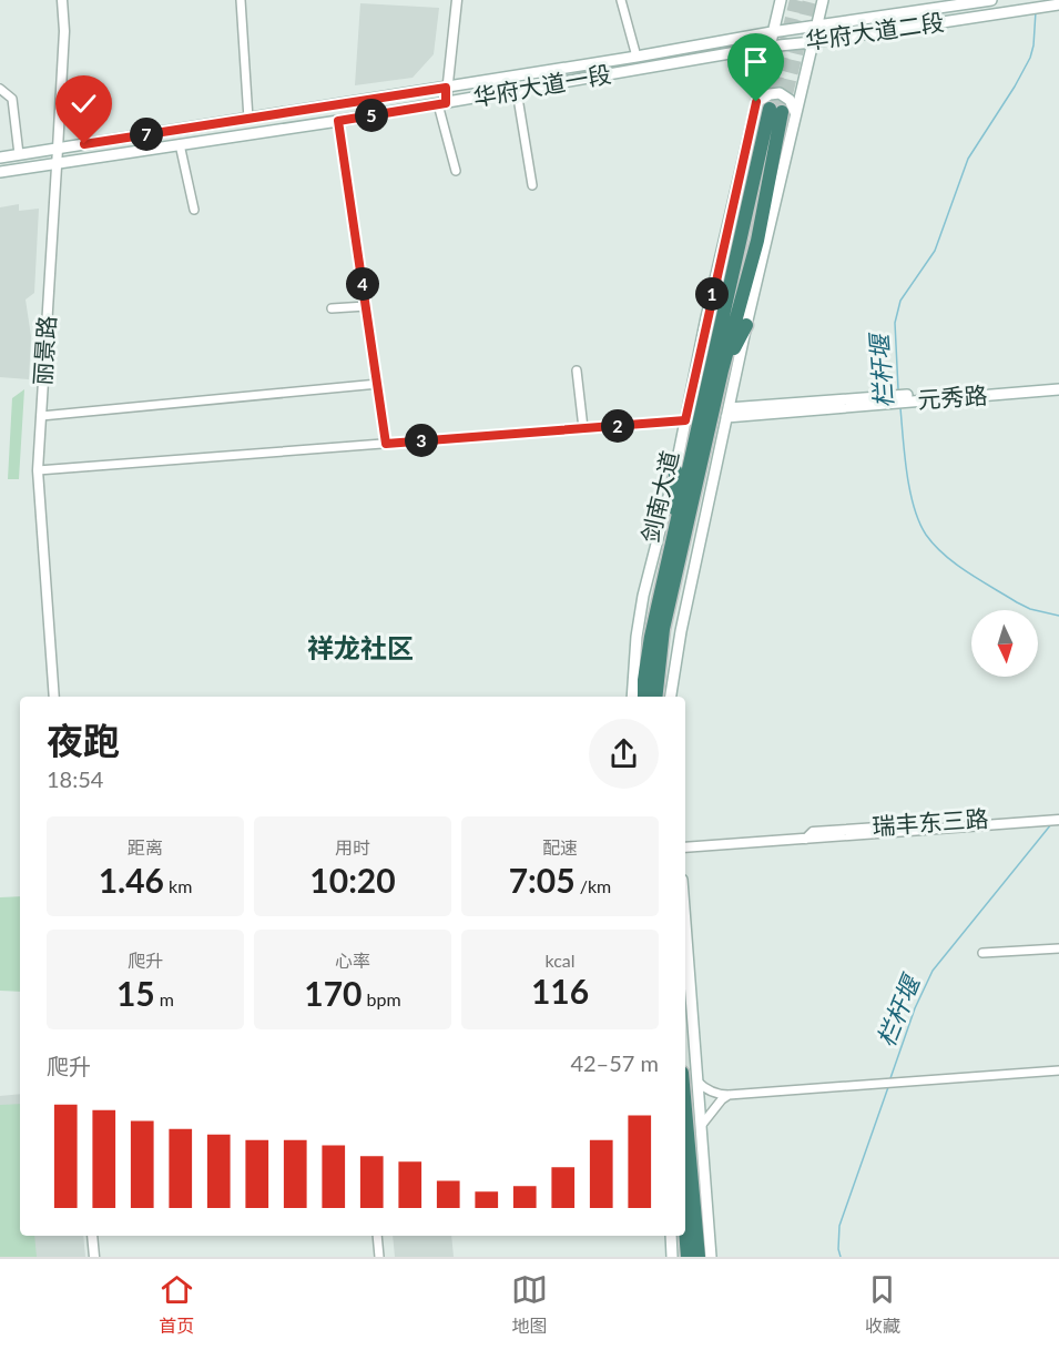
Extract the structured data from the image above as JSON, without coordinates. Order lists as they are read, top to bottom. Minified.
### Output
{"streets":{"highway":["剑南大道"],"main road":["华府大道二段","华府大道一段","元秀路"],"street":["丽景路"]},"crossings":[["华府大道二段","华府大道一段"],["华府大道一段","丽景路"]],"districts":["祥龙社区"],"water":["栏杆堰"],"north":"bottom","page":{"pins":["5","7","4","1","2","3"],"heading":["夜跑","18:54"],"stats":[["距离","1.46 km"],["用时","10:20"],["配速","7:05 /km"],["爬升","15 m"],["心率","170 bpm"],["kcal","116"]],"chart":["爬升","42–57 m"],"tabs":["首页","地图","收藏"]}}
